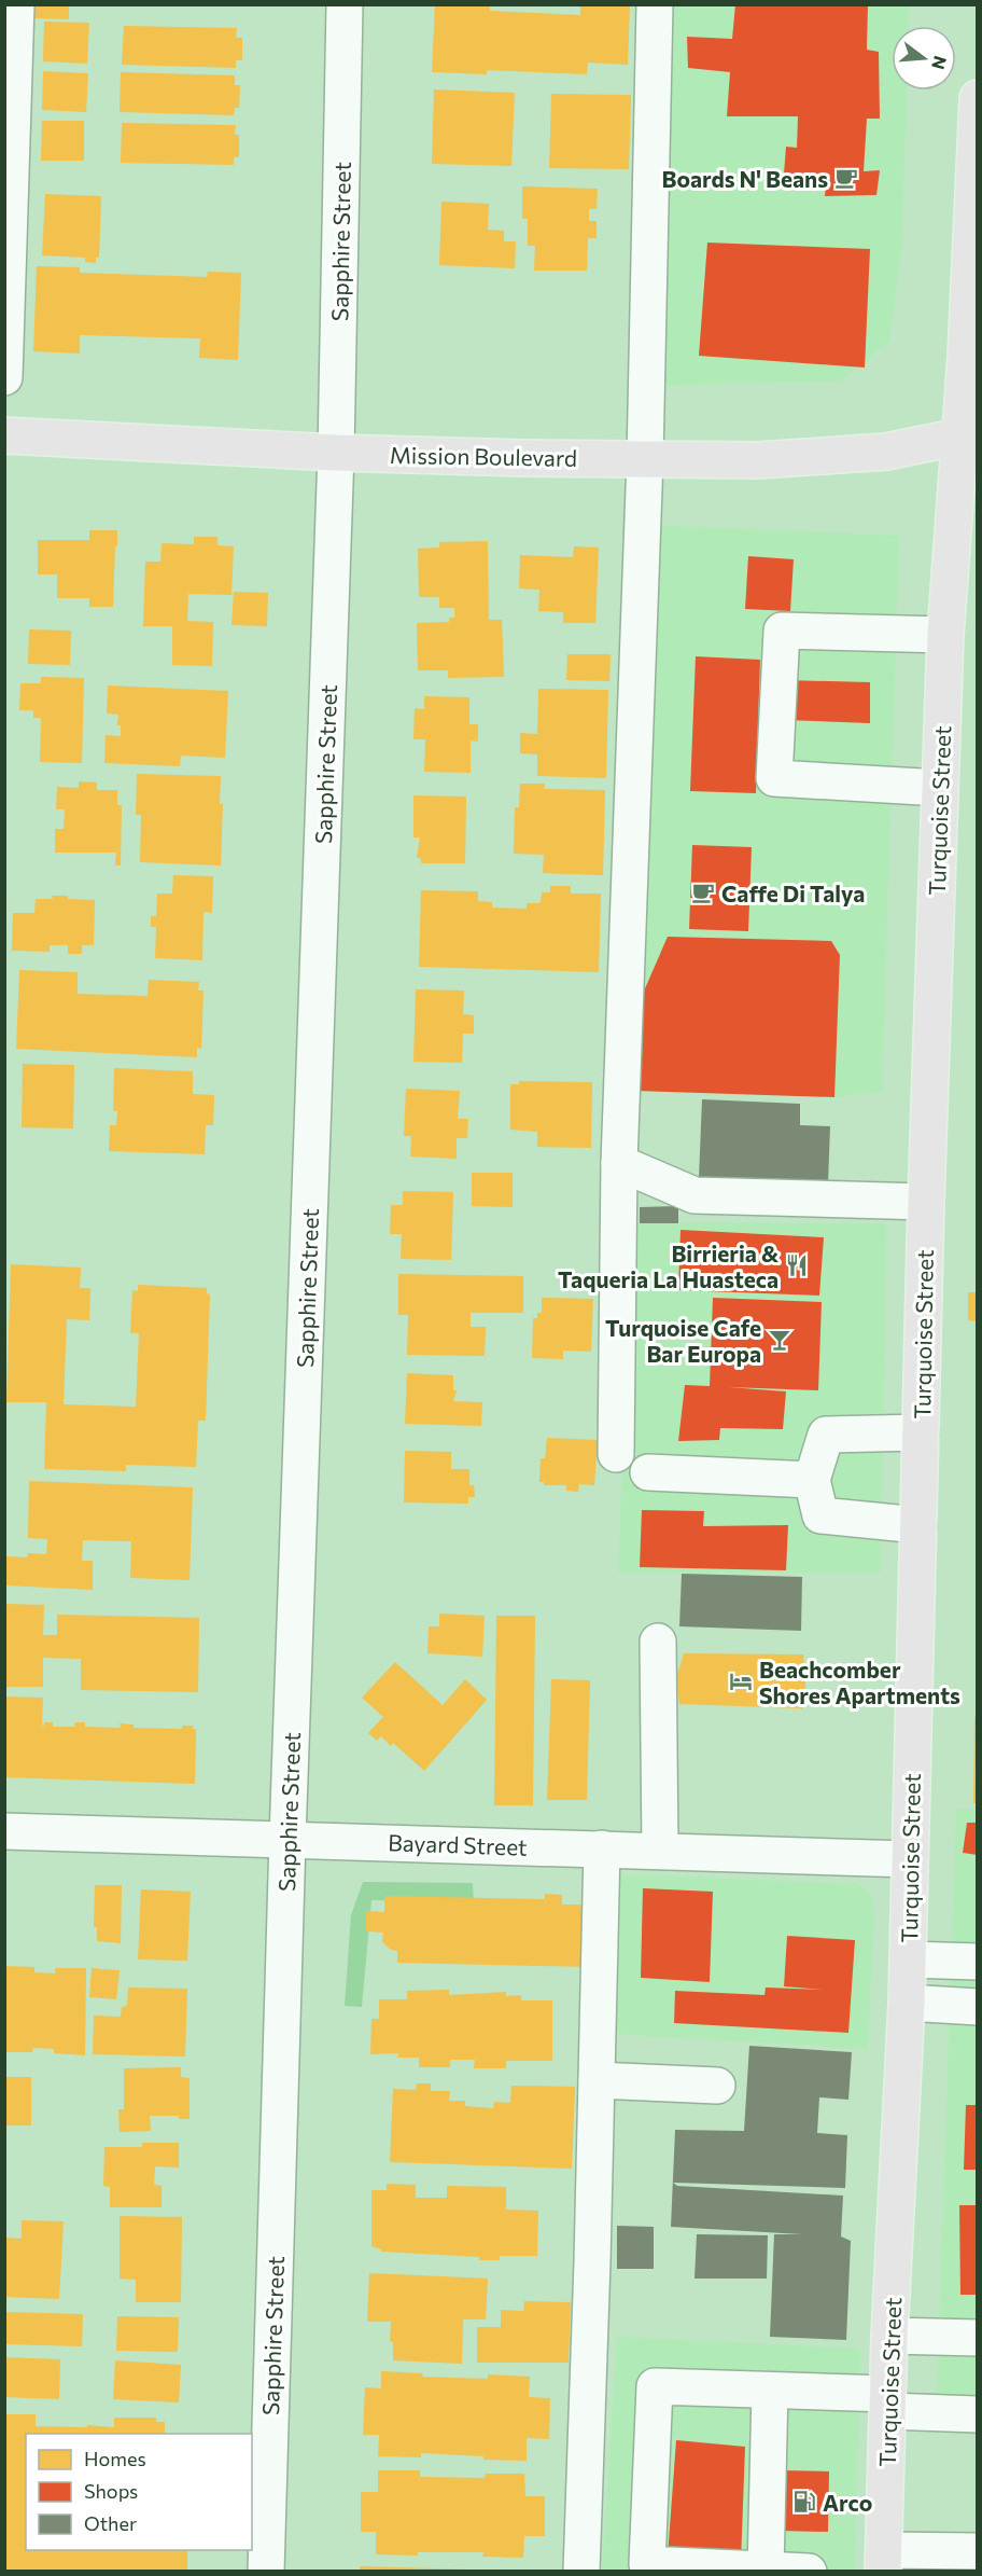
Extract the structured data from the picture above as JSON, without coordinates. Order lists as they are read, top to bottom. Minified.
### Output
{"streets":{"main road":["Mission Boulevard","Turquoise Street"],"street":["Sapphire Street","Bayard Street"]},"crossings":[["Sapphire Street","Mission Boulevard"],["Sapphire Street","Bayard Street"],["Mission Boulevard","Turquoise Street"],["Turquoise Street","Bayard Street"]],"places":{"cafe":["Boards N' Beans","Caffe Di Talya"],"restaurant":["Birrieria & Taqueria La Huasteca"],"bar":["Turquoise Cafe Bar Europa"],"hotel":["Beachcomber Shores Apartments"],"fuel station":["Arco"]},"legend":["Homes","Shops","Other"],"north":"right"}
